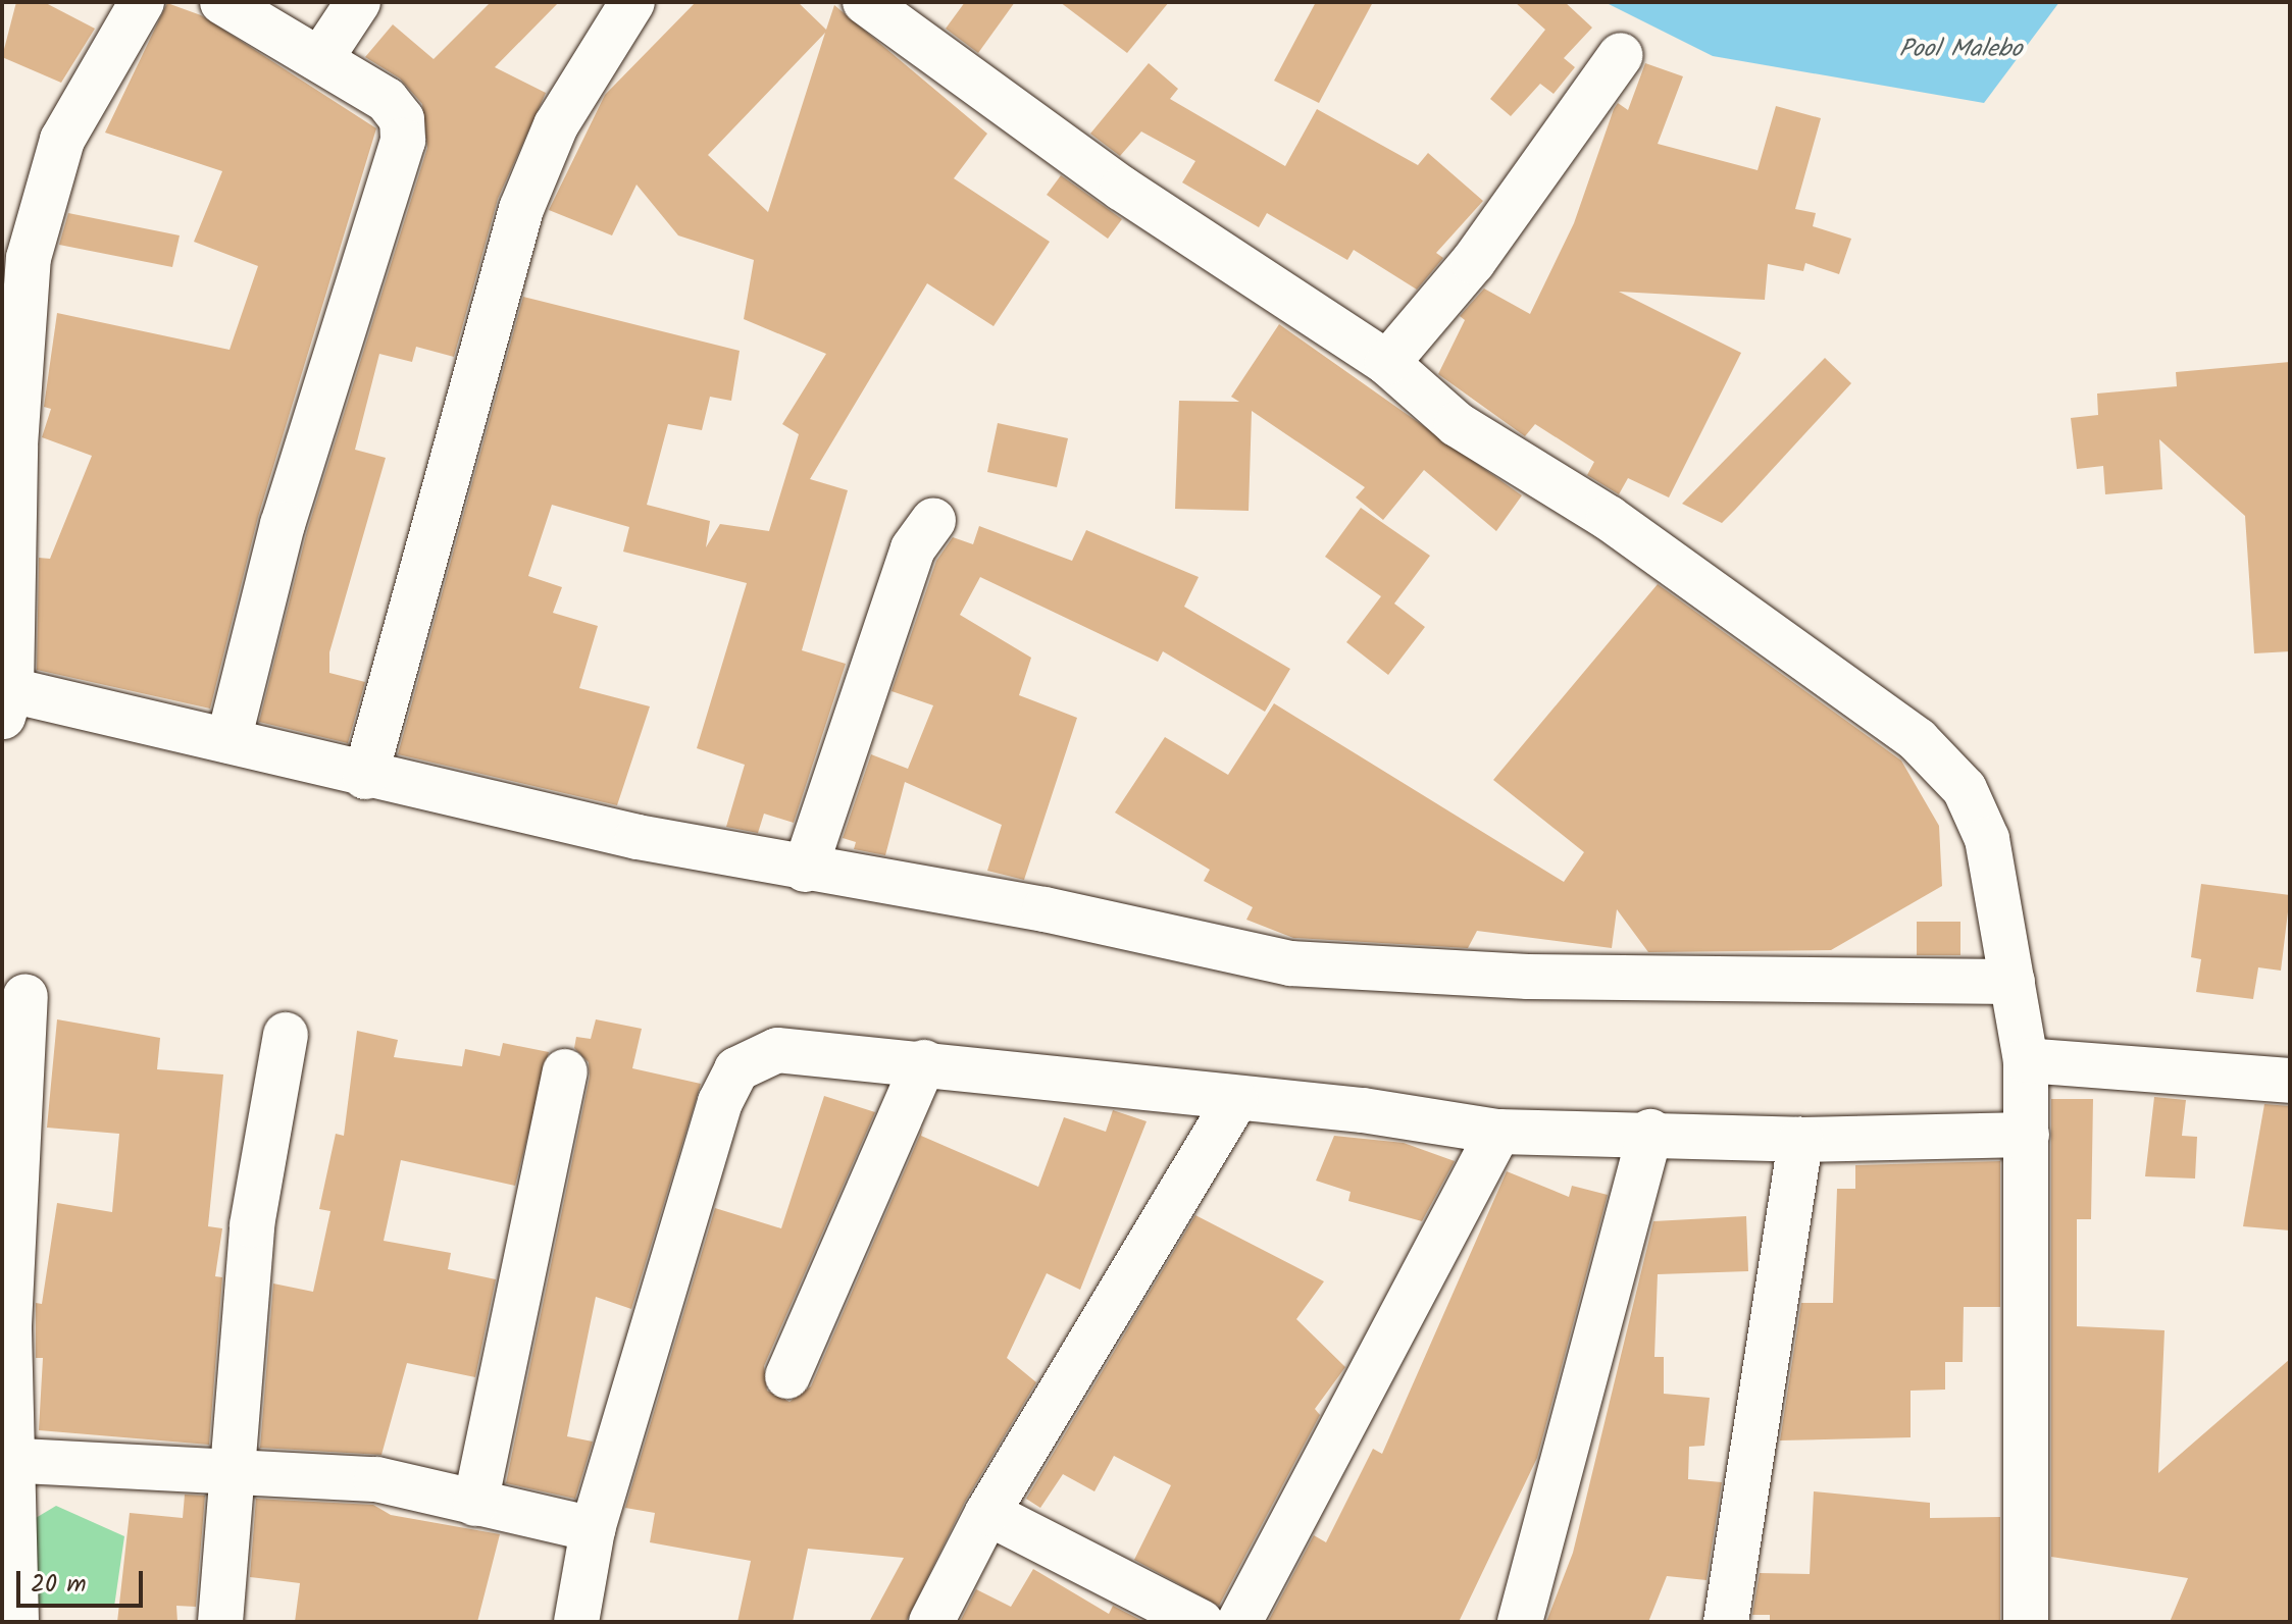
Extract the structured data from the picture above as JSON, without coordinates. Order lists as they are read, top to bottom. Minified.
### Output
{"water":["Pool Malebo"],"scale_bar":"20 m"}
